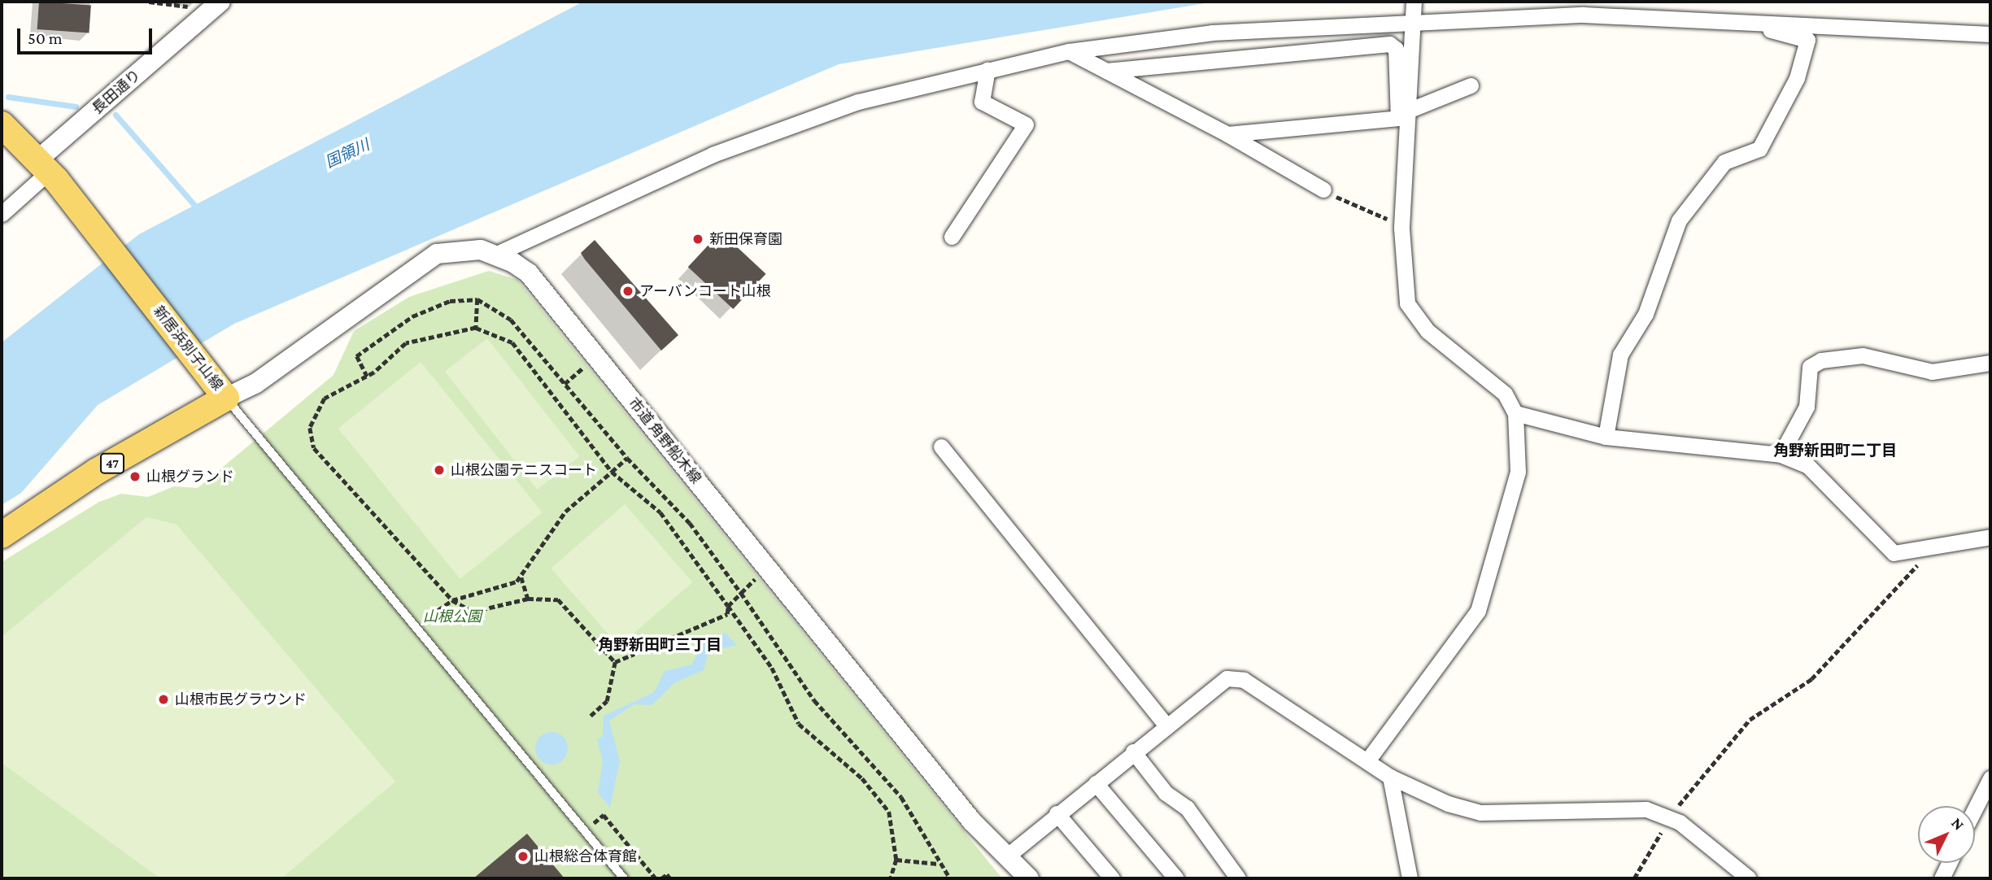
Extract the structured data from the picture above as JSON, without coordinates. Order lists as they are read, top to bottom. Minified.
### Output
{"streets":{"main road":["新居浜別子山線","47"],"street":["長田通り","市道 角野船木線"]},"crossings":[["長田通り","新居浜別子山線"],["新居浜別子山線","市道 角野船木線"]],"districts":["角野新田町二丁目","角野新田町三丁目"],"water":["国領川"],"parks":["山根公園"],"places":["新田保育園","アーバンコート山根","山根公園テニスコート","山根グランド","山根市民グラウンド","山根総合体育館"],"scale_bar":"50 m","north":"top right"}
